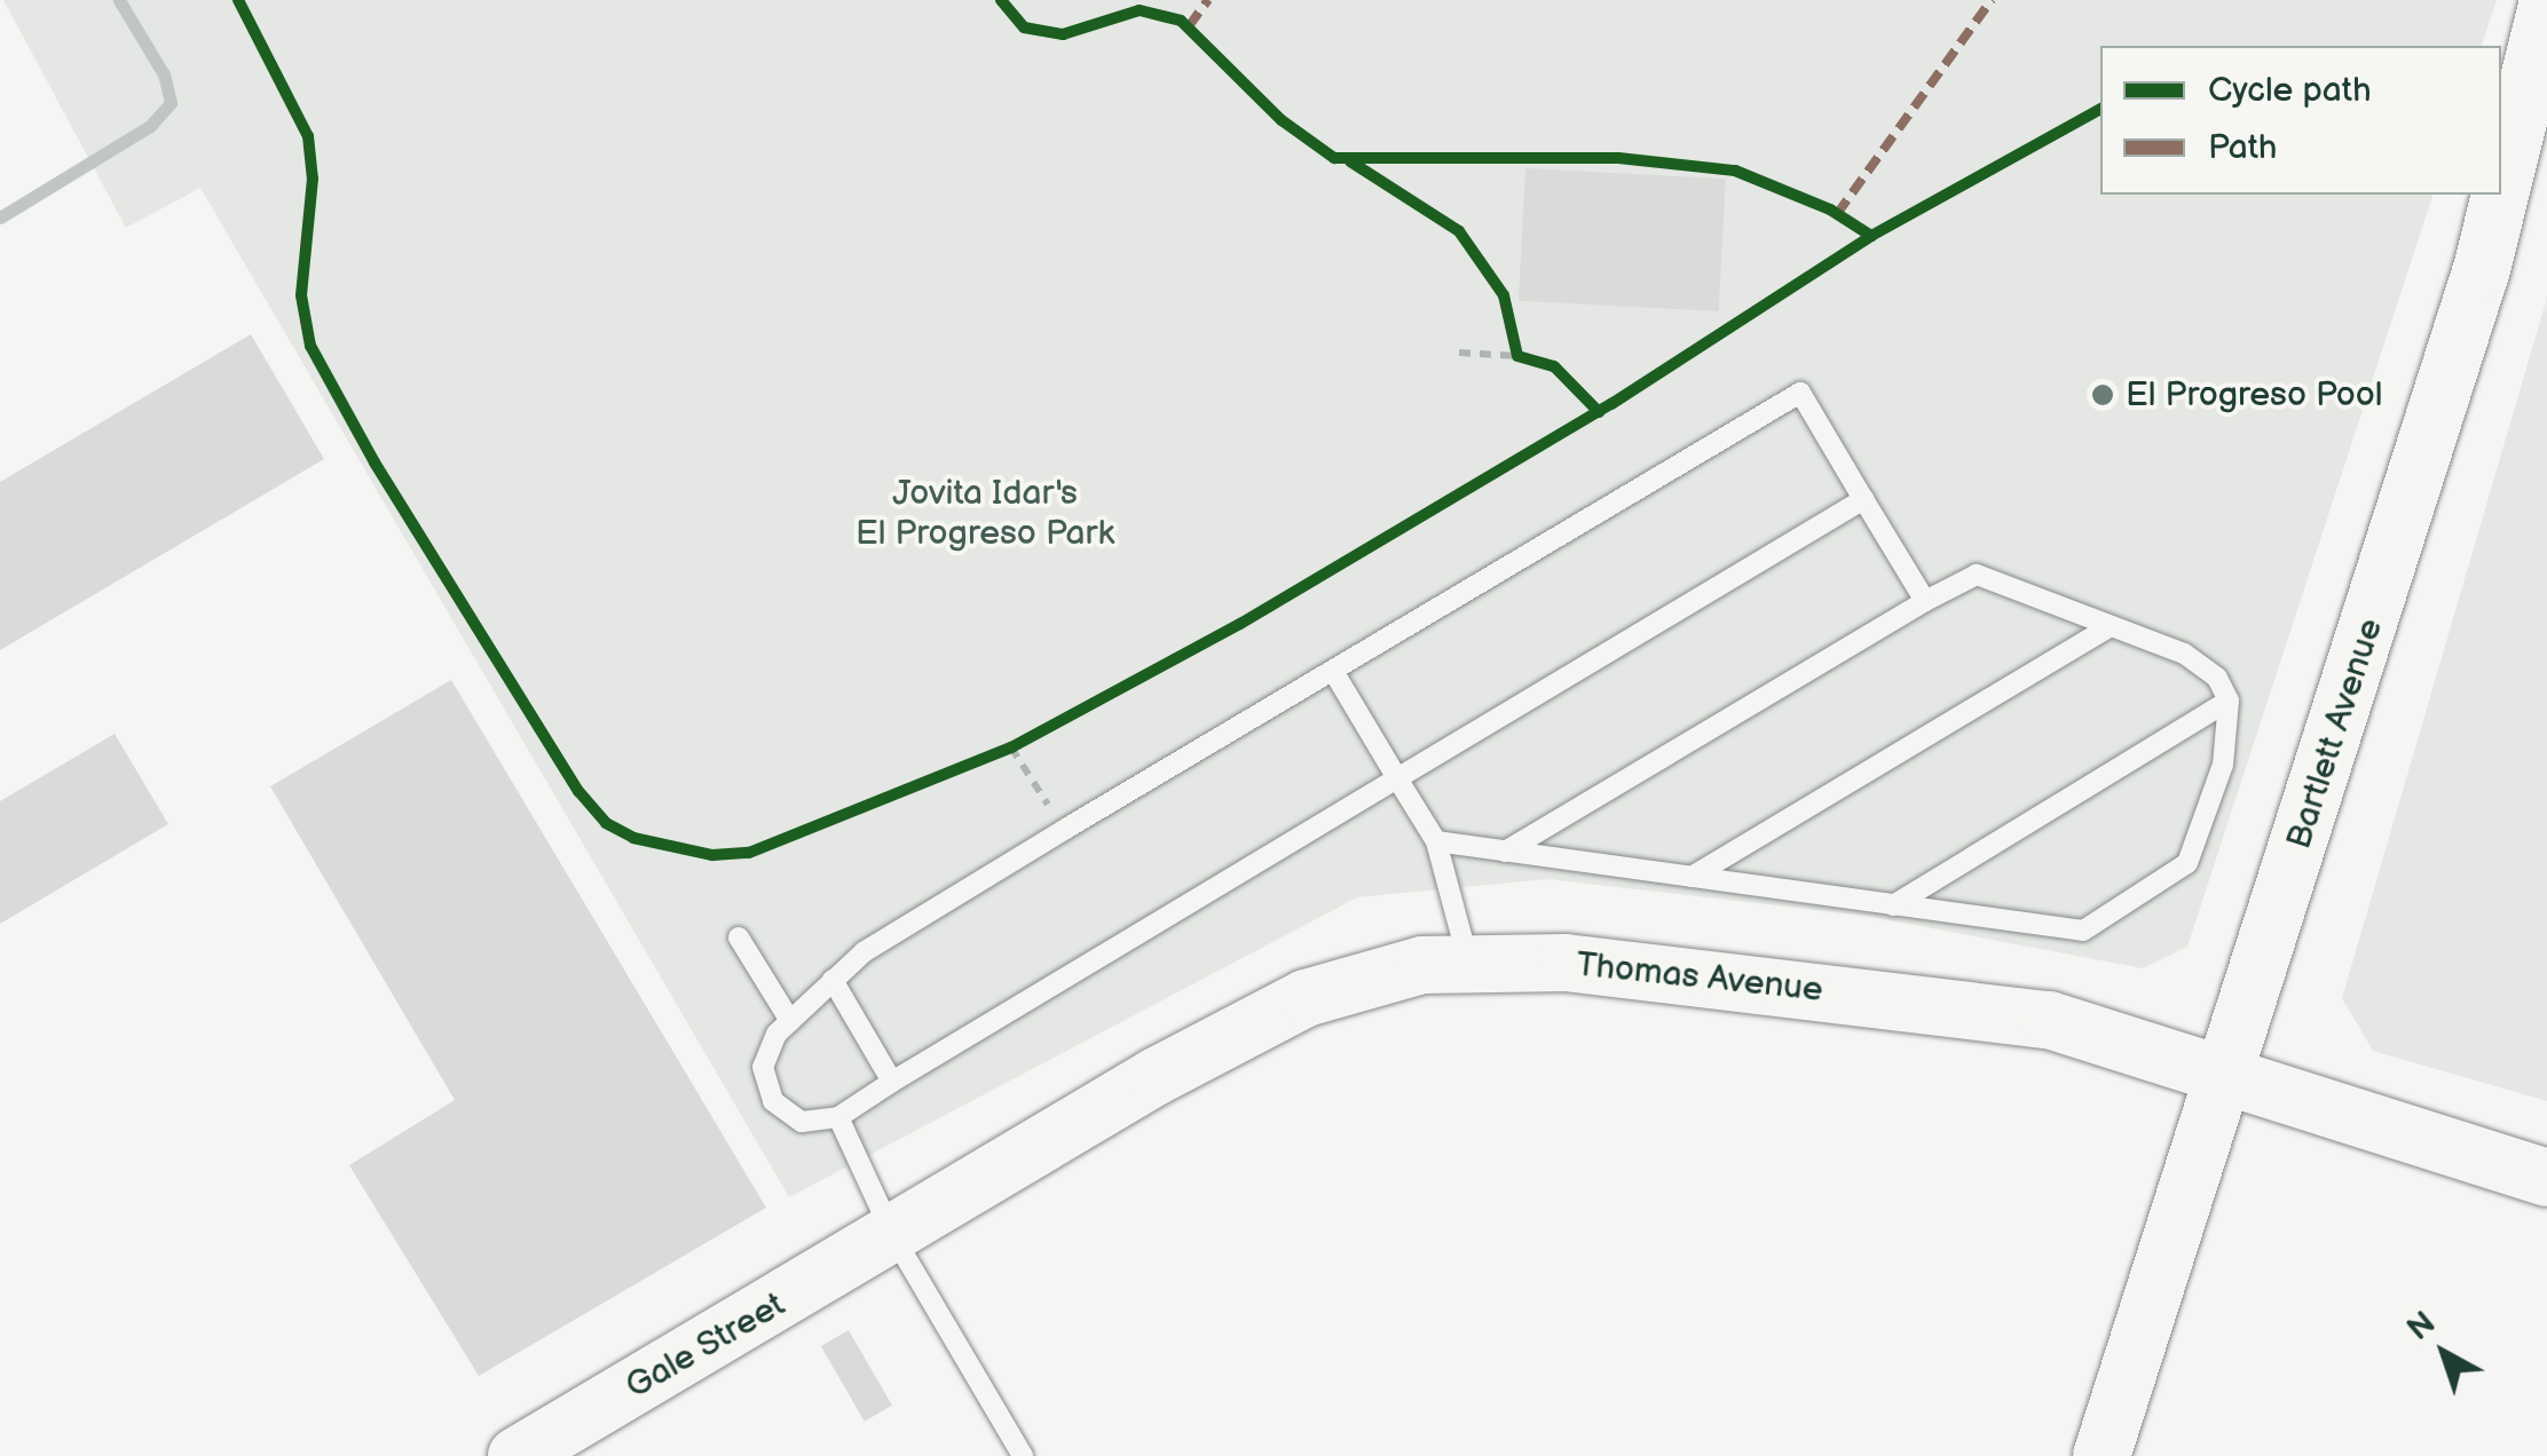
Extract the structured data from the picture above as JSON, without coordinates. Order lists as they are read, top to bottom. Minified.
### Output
{"streets":{"street":["Bartlett Avenue","Thomas Avenue","Gale Street"]},"crossings":[["Bartlett Avenue","Thomas Avenue"],["Thomas Avenue","Gale Street"]],"parks":["Jovita Idar's El Progreso Park"],"places":["El Progreso Pool"],"legend":["Cycle path","Path"],"north":"top left"}
